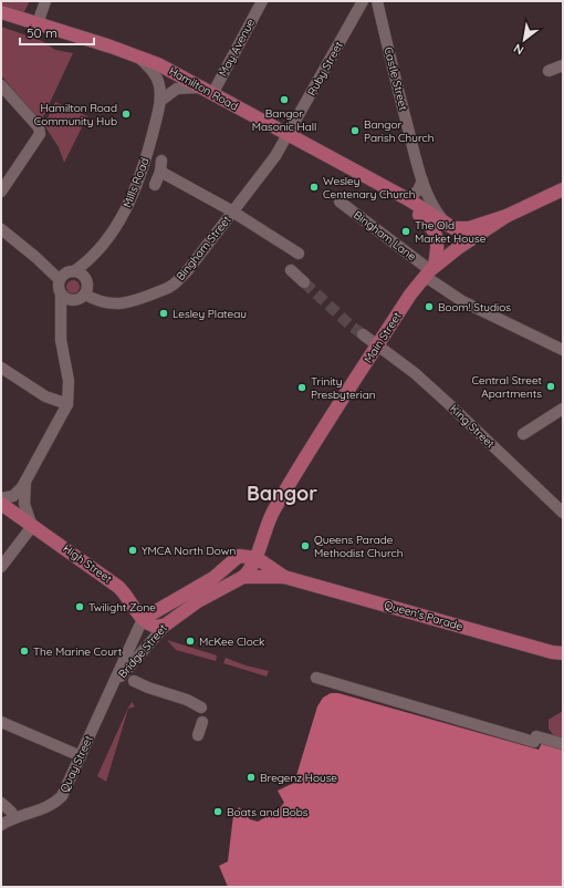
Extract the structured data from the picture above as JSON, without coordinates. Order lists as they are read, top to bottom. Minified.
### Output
{"streets":{"main road":["Hamilton Road","Main Street","High Street","Queen's Parade","Bridge Street"],"street":["May Avenue","Ruby Street","Castle Street","Mills Road","Bingham Lane","Bingham Street","King Street","Quay Street"]},"crossings":[["May Avenue","Hamilton Road"],["Ruby Street","Hamilton Road"],["Ruby Street","Bingham Street"],["Castle Street","Hamilton Road"],["Castle Street","Main Street"],["Hamilton Road","Mills Road"],["Hamilton Road","Bingham Lane"],["Hamilton Road","Bingham Street"],["Hamilton Road","Main Street"],["Mills Road","Bingham Street"],["Bingham Lane","Main Street"],["Main Street","King Street"],["Main Street","Bridge Street"],["High Street","Bridge Street"],["Queen's Parade","Bridge Street"],["Bridge Street","Quay Street"]],"districts":["Bangor"],"places":["Bangor Masonic Hall","Hamilton Road Community Hub","Bangor Parish Church","Wesley Centenary Church","The Old Market House","Boom! Studios","Lesley Plateau","Central Street Apartments","Trinity Presbyterian","Queens Parade Methodist Church","YMCA North Down","Twilight Zone","McKee Clock","The Marine Court","Bregenz House","Boats and Bobs"],"scale_bar":"50 m","north":"bottom left"}
